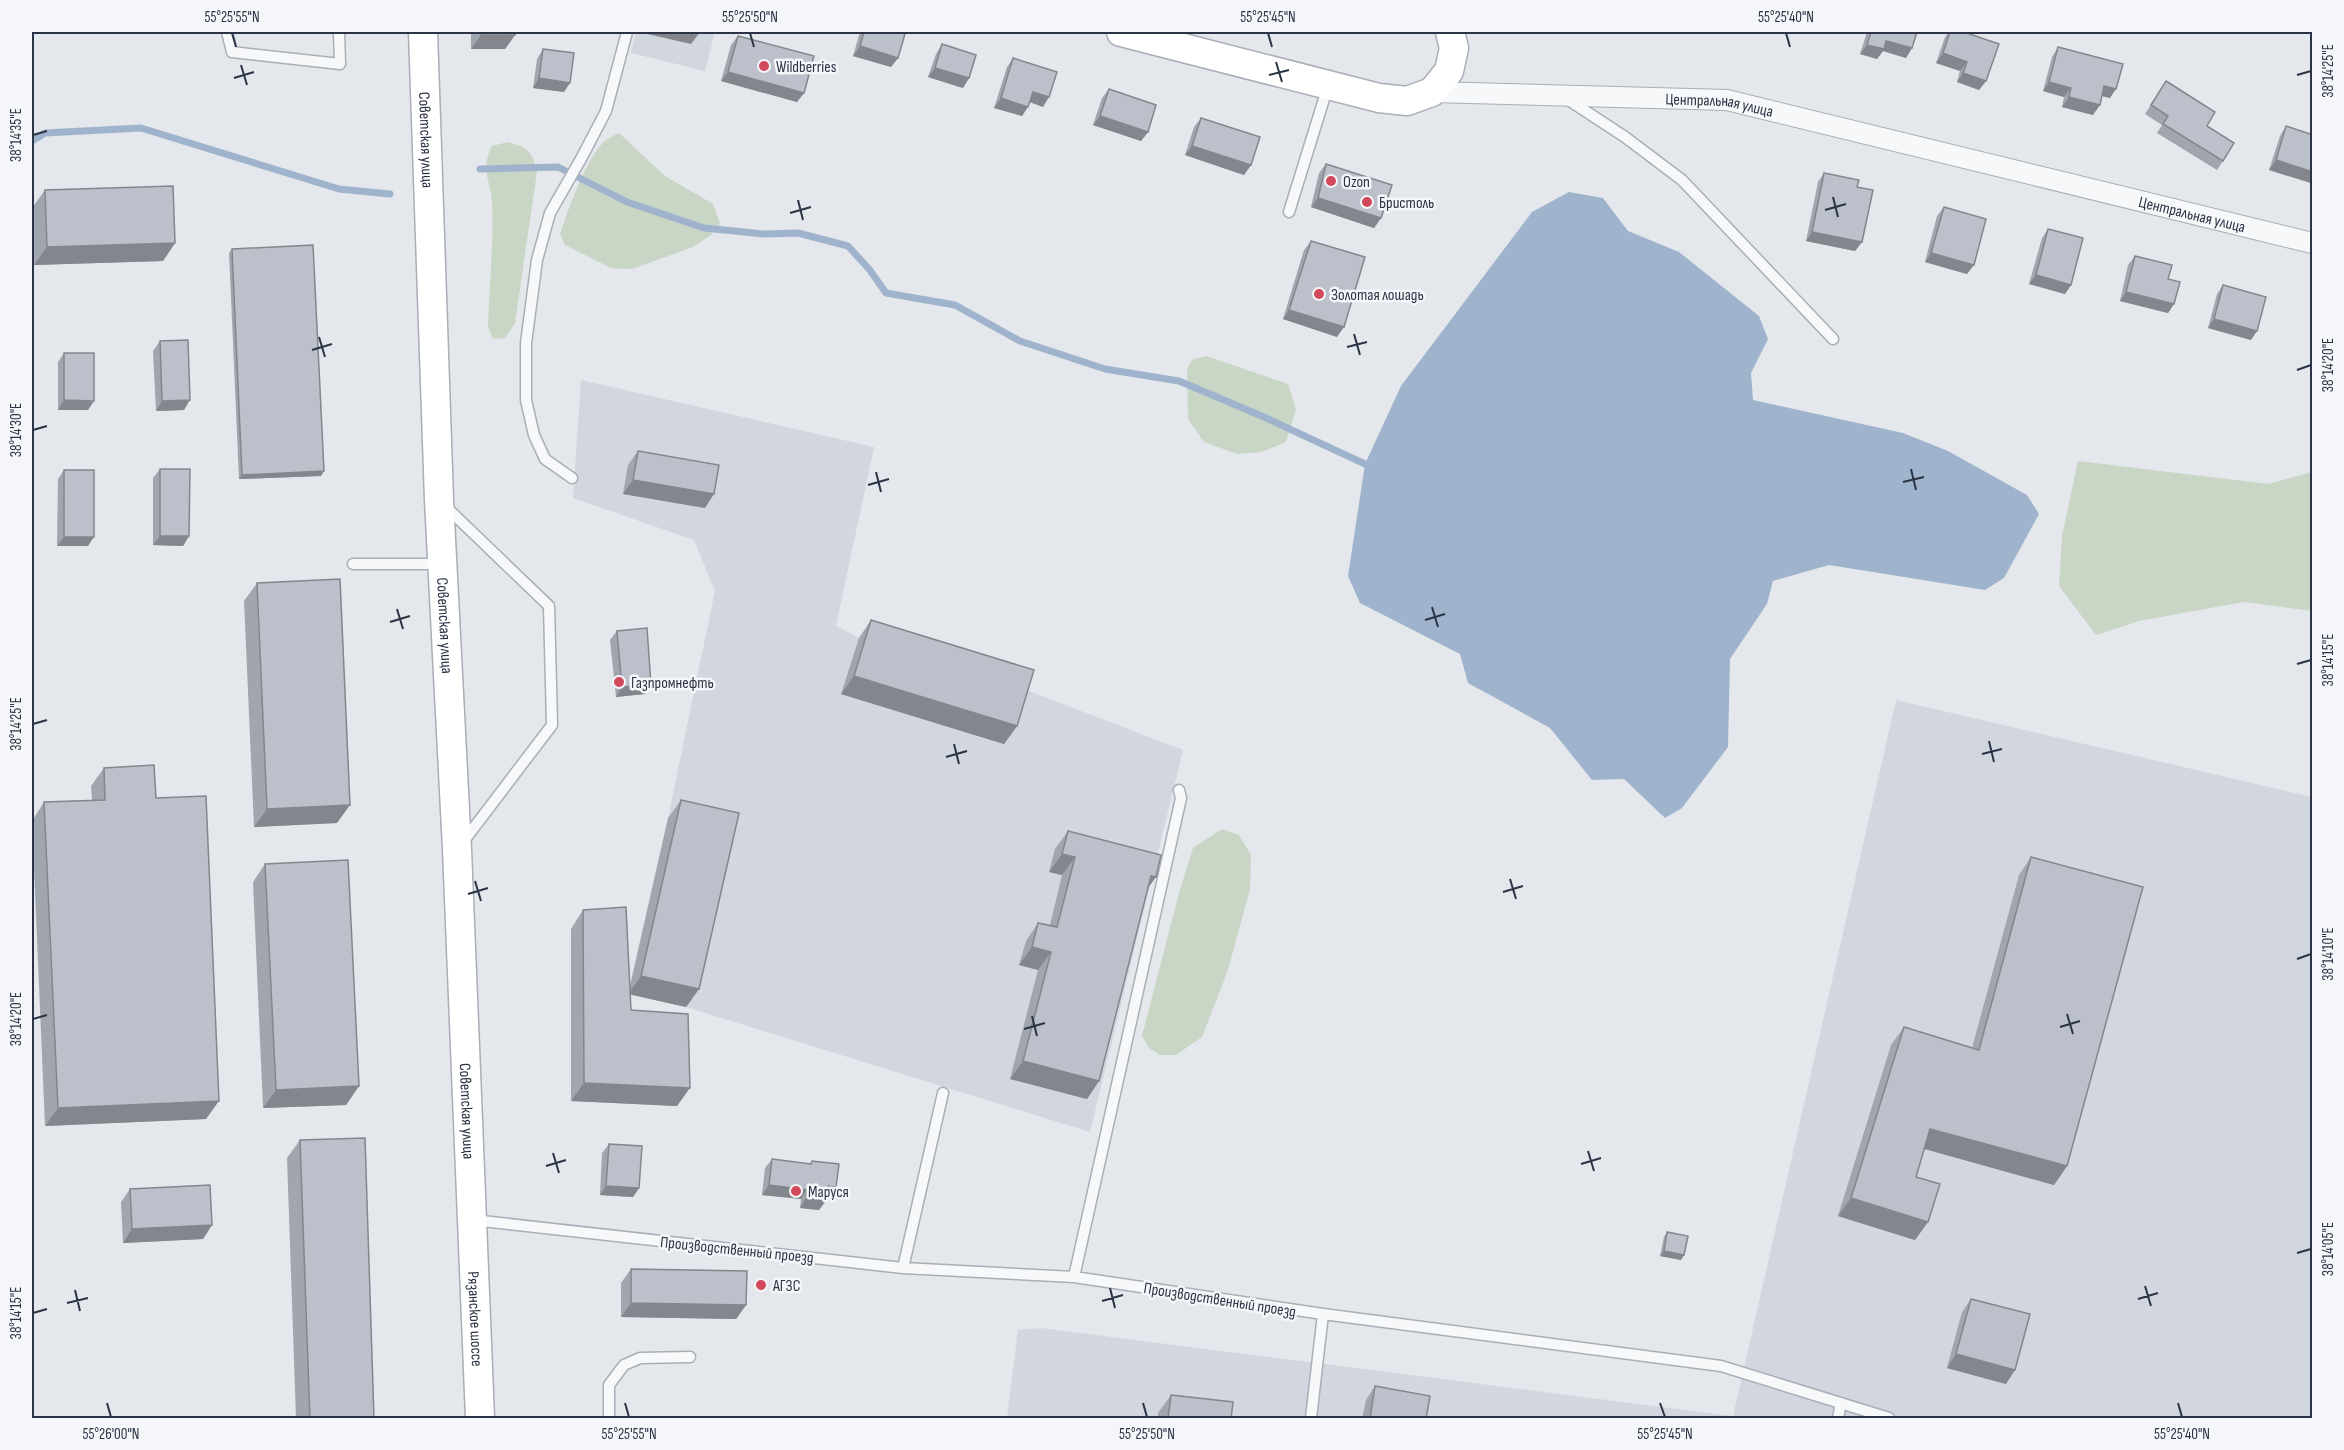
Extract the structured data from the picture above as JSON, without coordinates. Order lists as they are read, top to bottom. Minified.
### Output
{"streets":{"main road":["Центральная улица","Советская улица","Рязанское шоссе"],"lane":["Производственный проезд"]},"crossings":[["Советская улица","Производственный проезд"],["Советская улица","Рязанское шоссе"],["Производственный проезд","Рязанское шоссе"]],"places":["Wildberries","Ozon","Бристоль","Золотая лошадь","Газпромнефть","Маруся","АГЗС"],"coordinates":["55°25'55\"N","55°25'50\"N","55°25'45\"N","55°25'40\"N","38°14'25\"E","38°14'35\"E","38°14'20\"E","38°14'30\"E","38°14'15\"E","38°14'10\"E","38°14'05\"E","55°26'00\"N"]}
